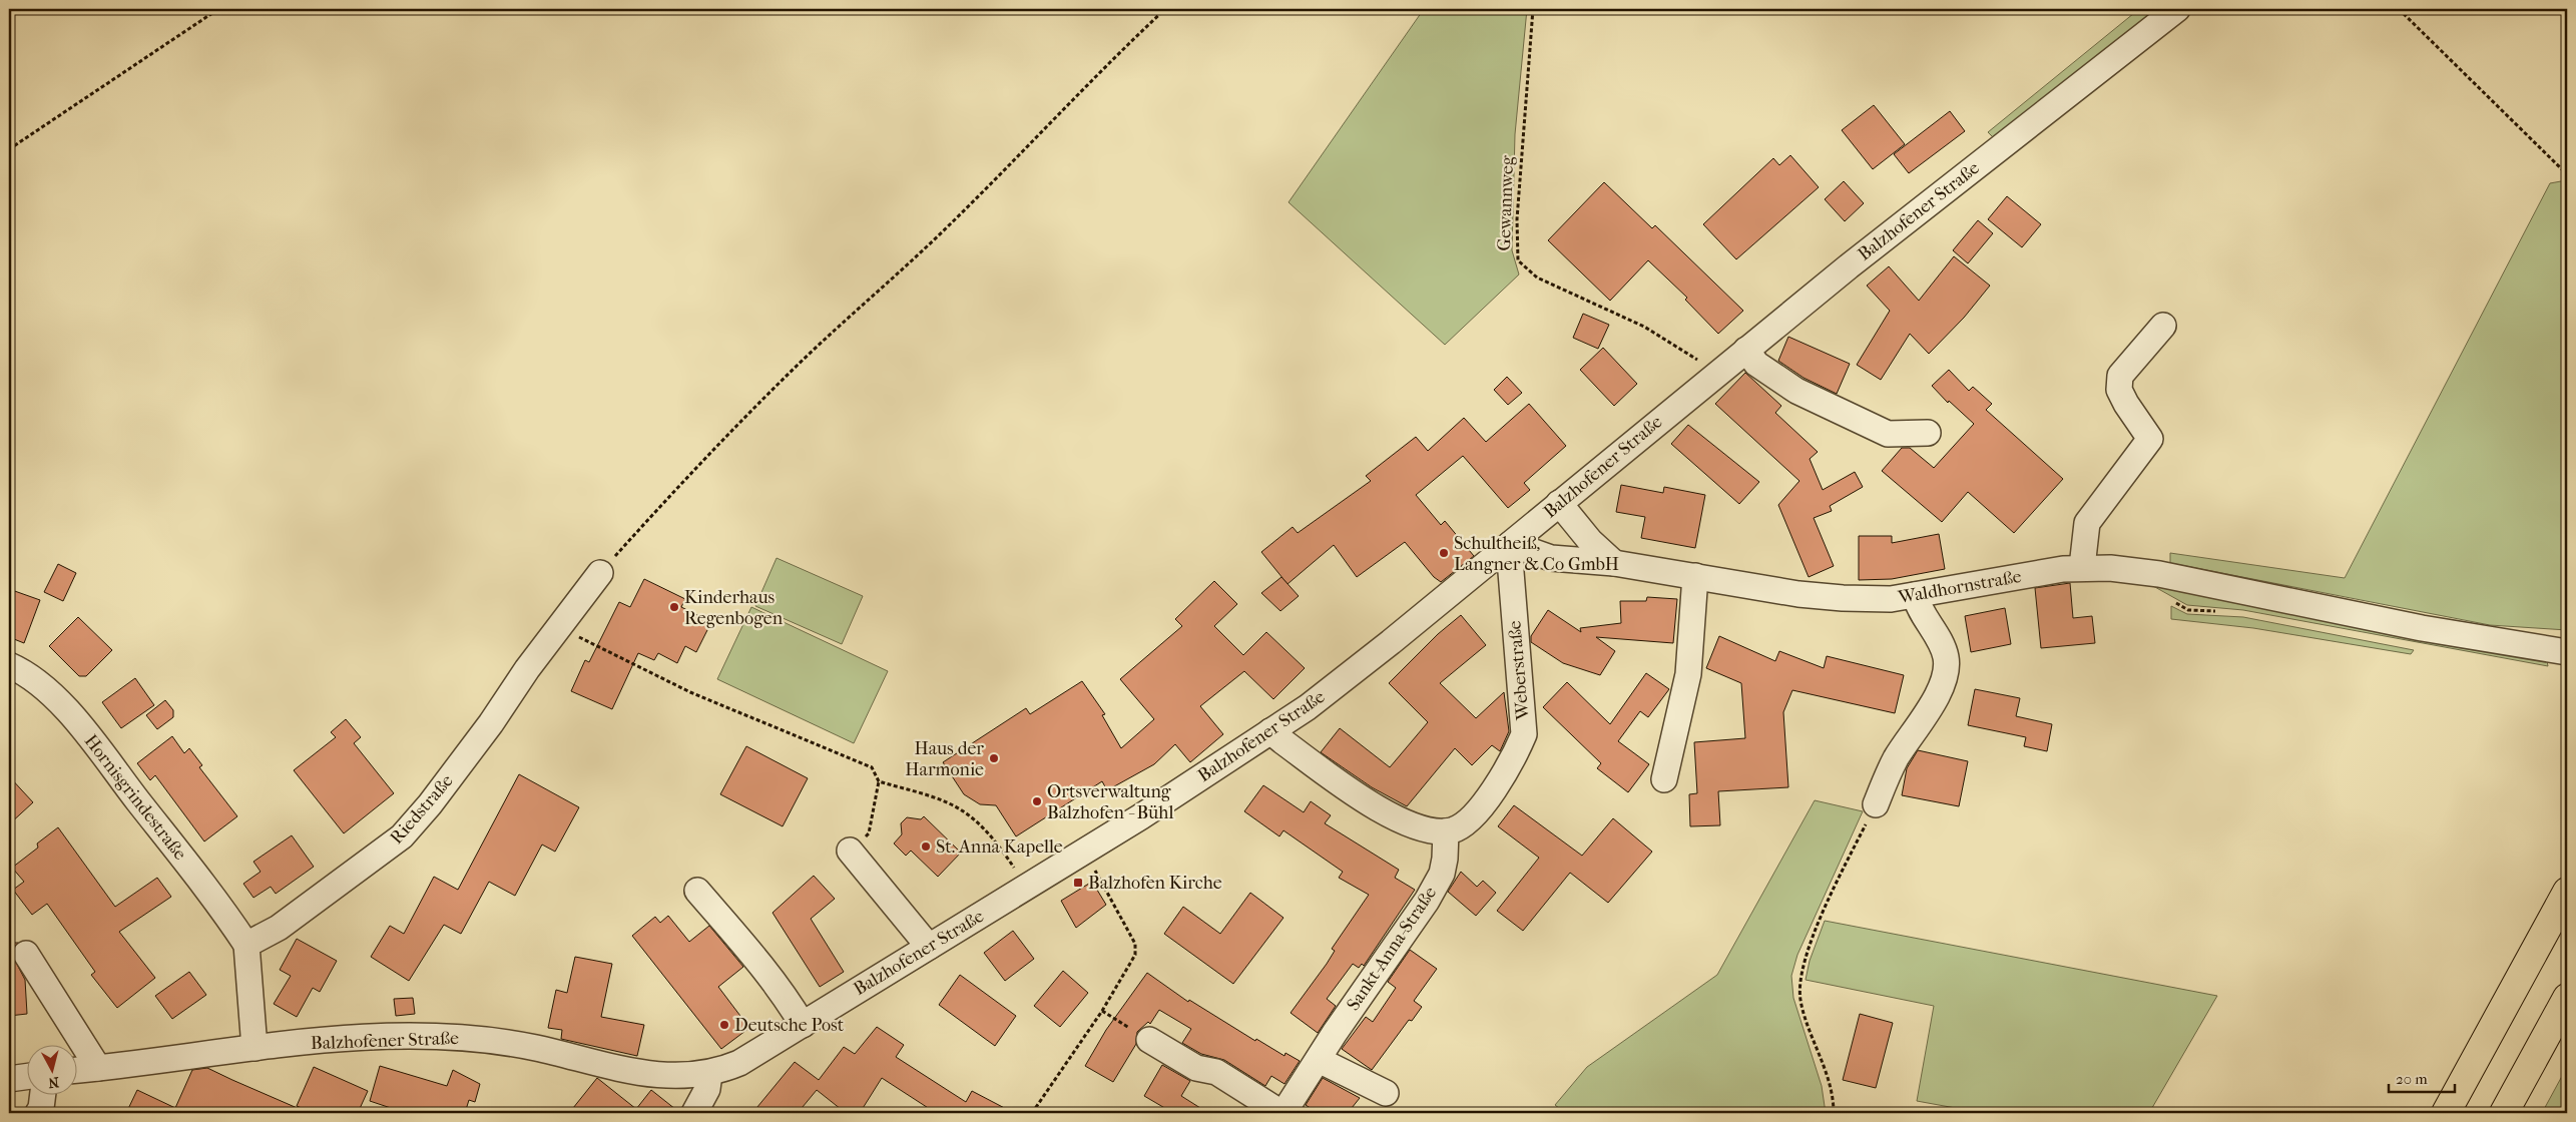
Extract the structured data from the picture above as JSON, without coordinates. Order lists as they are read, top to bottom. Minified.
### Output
{"streets":{"street":["Balzhofener Straße","Waldhornstraße","Weberstraße","Hornisgrindestraße","Riedstraße","Sankt-Anna-Straße"],"path":["Gewannweg"]},"crossings":[["Gewannweg","Balzhofener Straße"],["Balzhofener Straße","Waldhornstraße"],["Balzhofener Straße","Weberstraße"],["Waldhornstraße","Weberstraße"],["Weberstraße","Sankt-Anna-Straße"],["Hornisgrindestraße","Riedstraße"]],"places":{"other":["Schultheiß, Langner & Co GmbH","Kinderhaus Regenbogen","Haus der Harmonie","Ortsverwaltung Balzhofen - Bühl","St. Anna Kapelle","Deutsche Post"],"transit":["Balzhofen Kirche"]},"scale_bar":"20 m","north":"bottom"}
